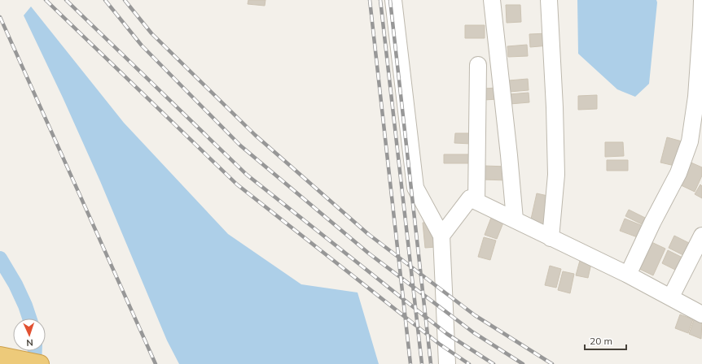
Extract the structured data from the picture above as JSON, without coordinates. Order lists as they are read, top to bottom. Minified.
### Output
{"scale_bar":"20 m","north":"bottom"}
